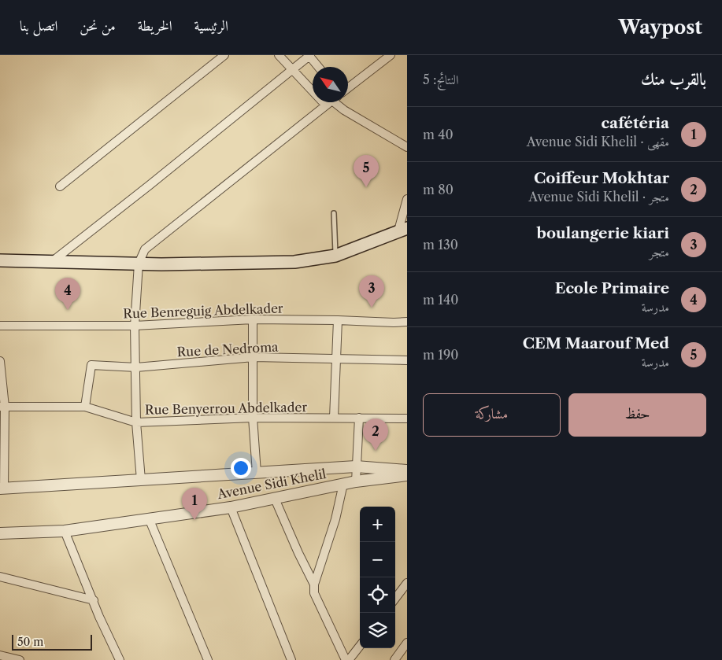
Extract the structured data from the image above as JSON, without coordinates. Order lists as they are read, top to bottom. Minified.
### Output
{"streets":{"street":["Rue Benreguig Abdelkader","Rue de Nedroma","Rue Benyerrou Abdelkader","Avenue Sidi Khelil"]},"crossings":[["Rue de Nedroma","Rue Benyerrou Abdelkader"]],"scale_bar":"50 m","north":"top left","page":{"header":"Waypost","nav":["الرئيسية","الخريطة","من نحن","اتصل بنا"],"heading":["بالقرب منك","النتائج: 5"],"list":[{"mark":"1","name":"cafétéria","note":"مقهى · Avenue Sidi Khelil","value":"40 m"},{"mark":"2","name":"Coiffeur Mokhtar","note":"متجر · Avenue Sidi Khelil","value":"80 m"},{"mark":"3","name":"boulangerie kiari","note":"متجر","value":"130 m"},{"mark":"4","name":"Ecole Primaire","note":"مدرسة","value":"140 m"},{"mark":"5","name":"CEM Maarouf Med","note":"مدرسة","value":"190 m"}],"pins":["5","3","4","2","1"],"buttons":["حفظ","مشاركة"],"map_buttons":["+","−"],"scale":"50 m"}}
